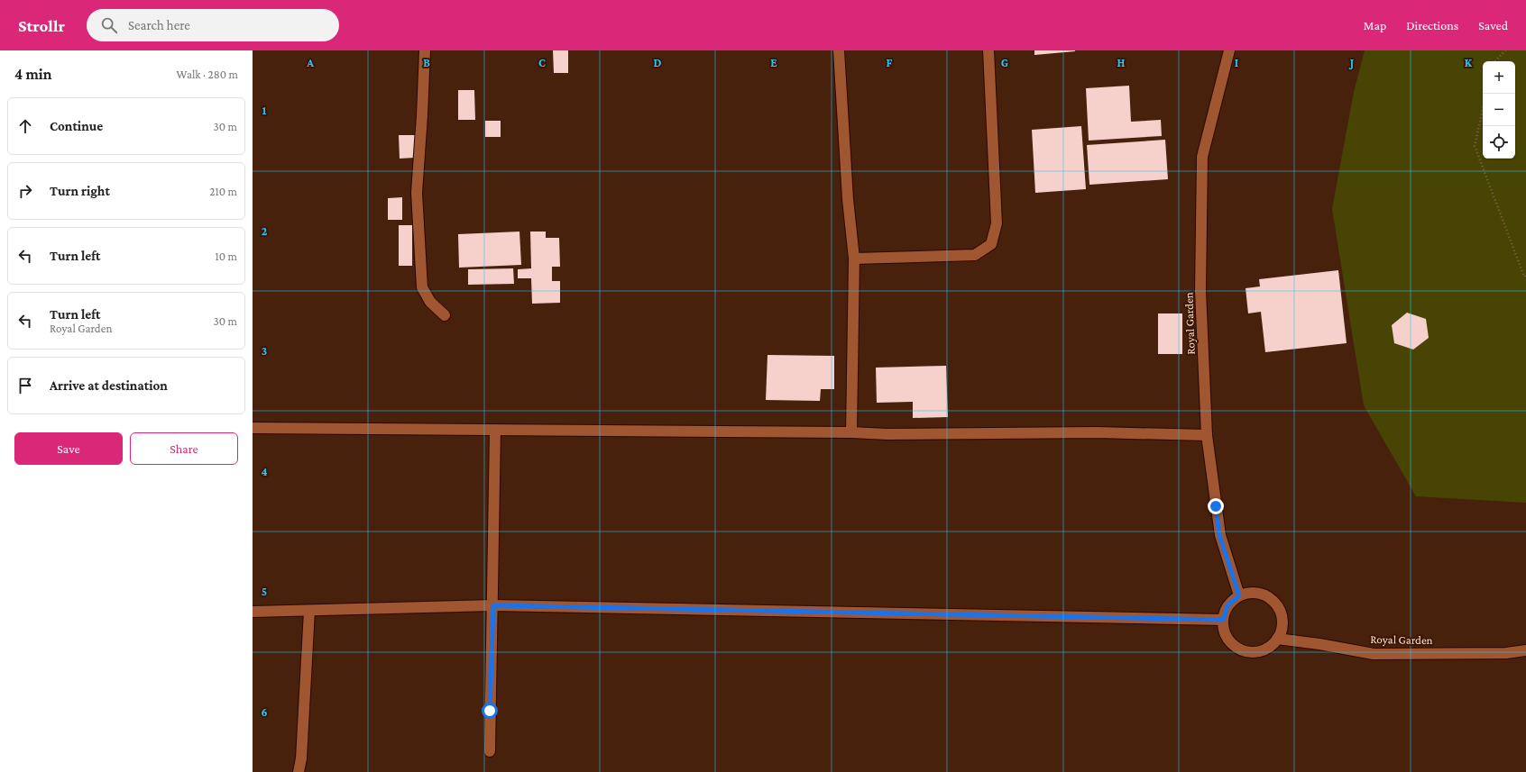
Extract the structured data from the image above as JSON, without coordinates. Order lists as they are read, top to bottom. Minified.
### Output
{"streets":{"street":["Royal Garden"]},"page":{"header":"Strollr","search":"Search here","nav":["Map","Directions","Saved"],"heading":["4 min","Walk · 280 m"],"map_buttons":["+","−"],"list":[["Continue","30 m"],["Turn right","210 m"],["Turn left","10 m"],["Turn left","Royal Garden","30 m"],"Arrive at destination"],"buttons":["Save","Share"]},"grid":{"columns":["A","B","C","D","E","F","G","H","I","J","K"],"rows":["1","2","3","4","5","6"]}}
